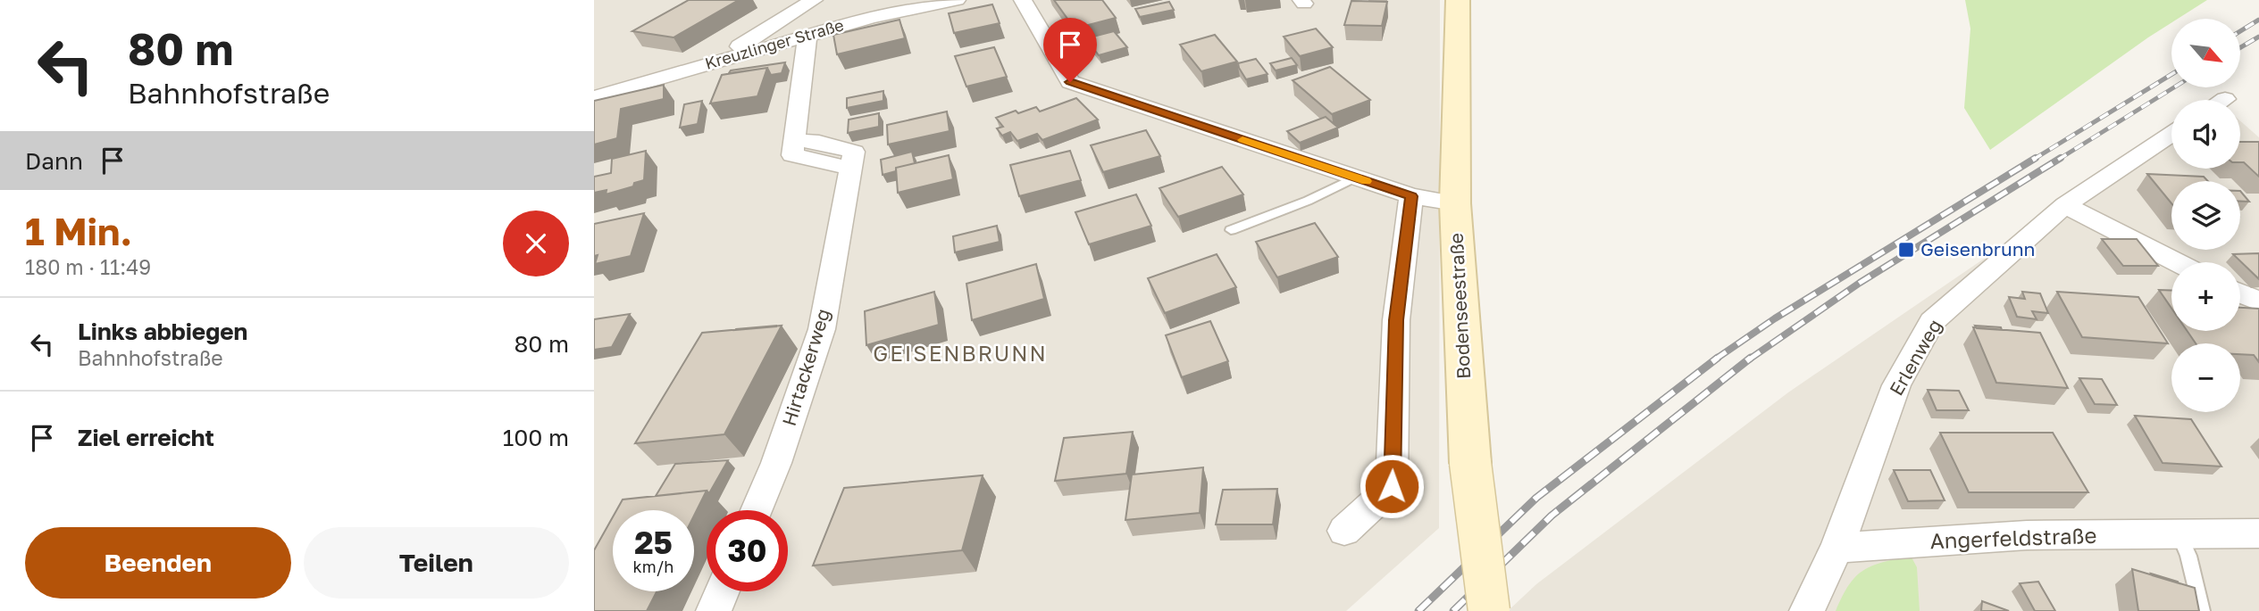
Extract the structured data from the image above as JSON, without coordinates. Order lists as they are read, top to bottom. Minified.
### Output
{"streets":{"main road":["Bodenseestraße"],"street":["Kreuzlinger Straße","Erlenweg","Hirtackerweg","Angerfeldstraße"]},"crossings":[["Kreuzlinger Straße","Hirtackerweg"],["Erlenweg","Angerfeldstraße"]],"districts":["GEISENBRUNN"],"places":{"transit":["Geisenbrunn"]},"north":"bottom right","page":{"turn":["80 m","Bahnhofstraße"],"map_buttons":["+","−"],"then":"Dann","heading":["1 Min.","180 m · 11:49"],"list":[{"name":"Links abbiegen","note":"Bahnhofstraße","value":"80 m"},{"name":"Ziel erreicht","value":"100 m"}],"speed":"25 km/h","limit":"30","buttons":["Beenden","Teilen"]}}
